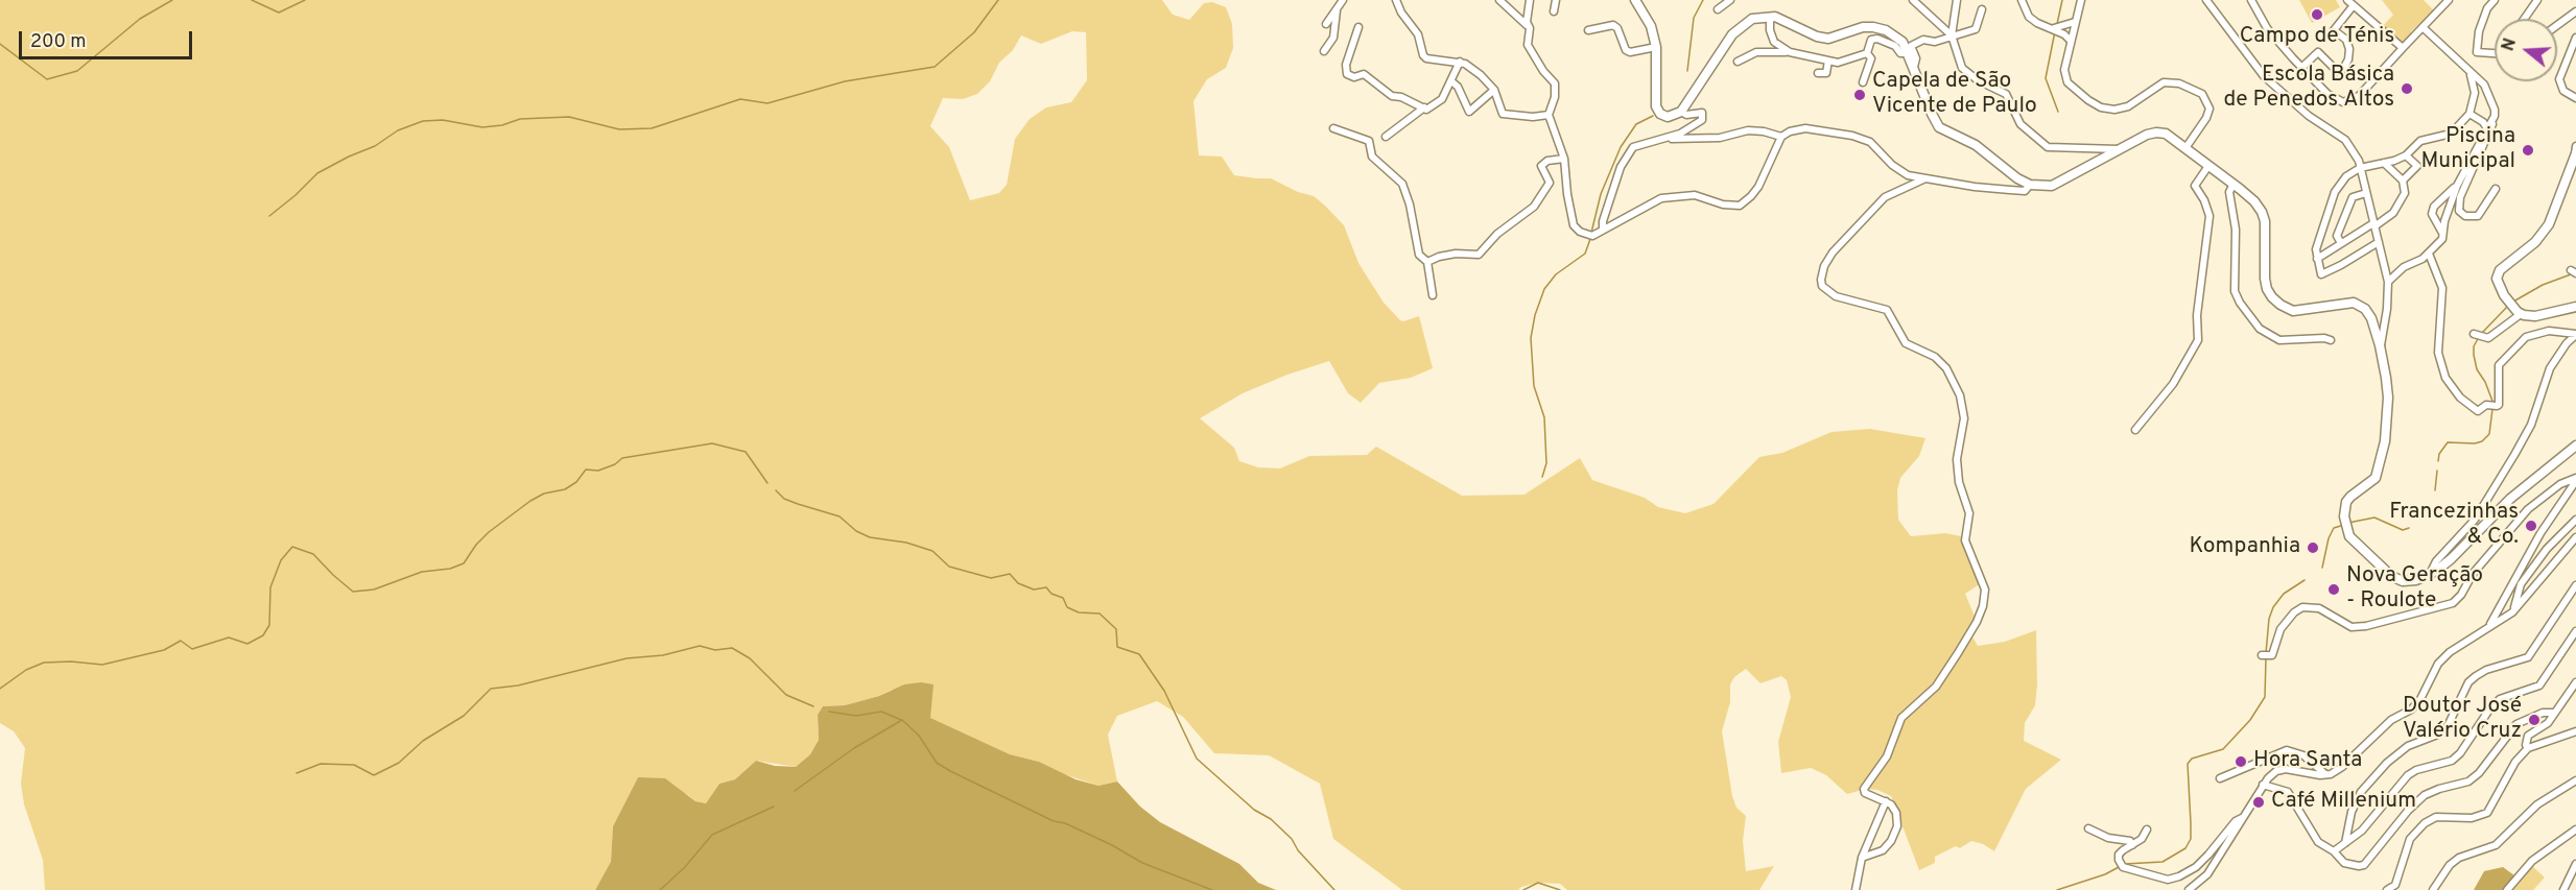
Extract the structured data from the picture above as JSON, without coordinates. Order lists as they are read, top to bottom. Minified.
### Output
{"places":["Campo de Ténis","Escola Básica de Penedos Altos","Capela de São Vicente de Paulo","Piscina Municipal","Francezinhas & Co.","Kompanhia","Nova Geração - Roulote","Doutor José Valério Cruz","Hora Santa","Café Millenium"],"scale_bar":"200 m","north":"left"}
